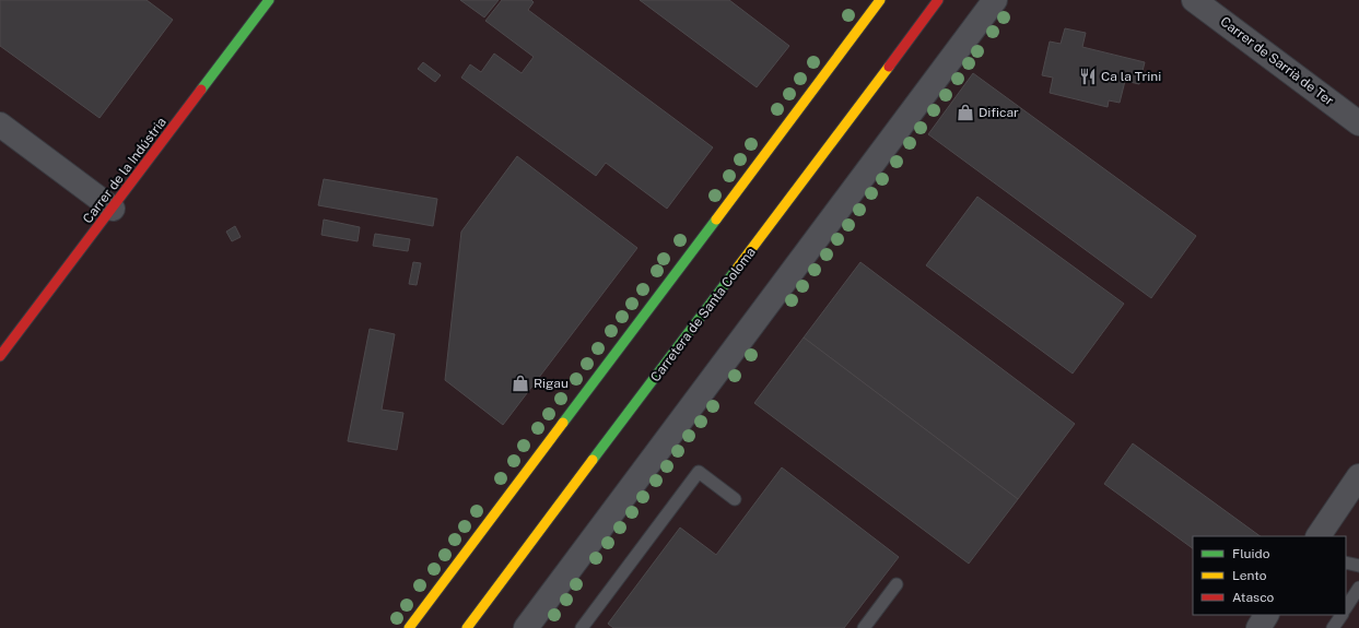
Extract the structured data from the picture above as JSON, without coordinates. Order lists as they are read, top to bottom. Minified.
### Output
{"streets":{"street":["Carrer de Sarrià de Ter","Carrer de la Indústria","Carretera de Santa Coloma"]},"places":{"restaurant":["Ca la Trini"],"shop":["Dificar","Rigau"]},"legend":["Fluido","Lento","Atasco"]}
